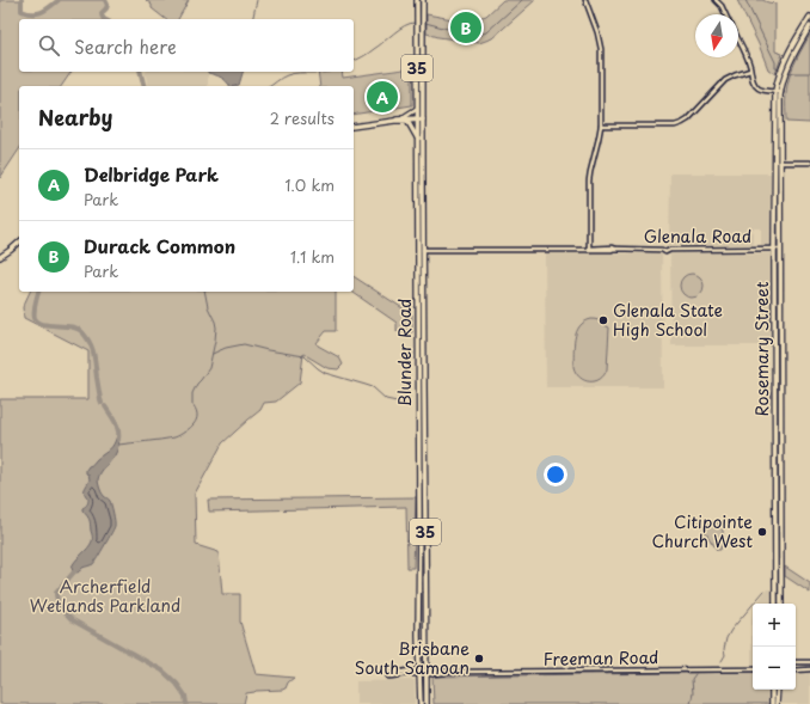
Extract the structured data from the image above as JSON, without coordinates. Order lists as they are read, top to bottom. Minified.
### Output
{"streets":{"main road":["35","Rosemary Street","Blunder Road"],"street":["Glenala Road","Freeman Road"]},"crossings":[["Glenala Road","Rosemary Street"],["Glenala Road","Blunder Road"],["Blunder Road","Freeman Road"]],"parks":["Archerfield Wetlands Parkland"],"places":["Glenala State High School","Citipointe Church West","Brisbane South Samoan"],"north":"bottom","page":{"pins":["B","A"],"search":"Search here","heading":["Nearby","2 results"],"list":[{"mark":"A","name":"Delbridge Park","note":"Park","value":"1.0 km"},{"mark":"B","name":"Durack Common","note":"Park","value":"1.1 km"}],"map_buttons":["+","−"]}}
